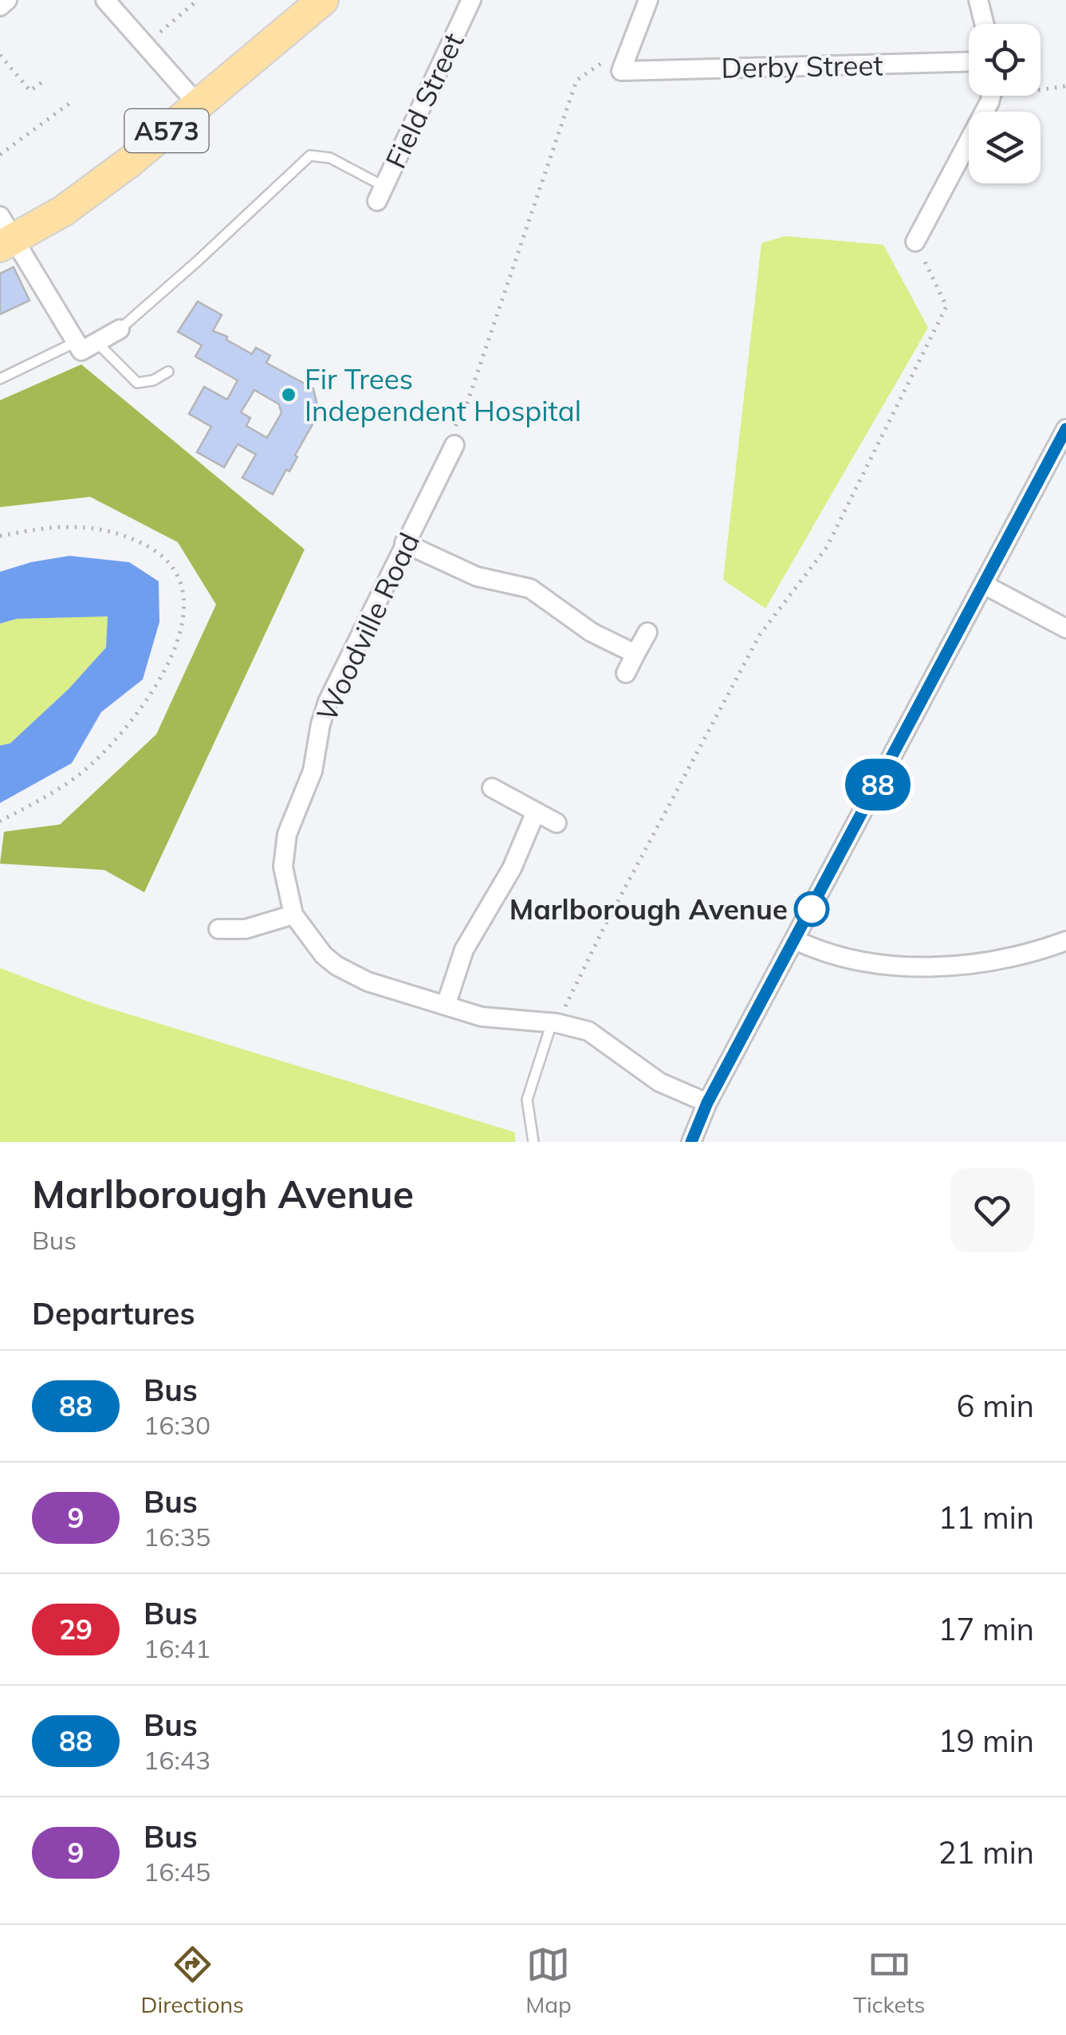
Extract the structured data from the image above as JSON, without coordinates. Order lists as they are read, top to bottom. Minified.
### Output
{"streets":{"main road":["A573"],"street":["Derby Street","Field Street","Woodville Road"]},"places":["Fir Trees Independent Hospital","Marlborough Avenue"],"lines":["bus line 88"],"page":{"on_map":"88","heading":[["Marlborough Avenue","Bus"],"Departures"],"list":[{"mark":"88","name":"Bus","note":"16:30","value":"6 min"},{"mark":"9","name":"Bus","note":"16:35","value":"11 min"},{"mark":"29","name":"Bus","note":"16:41","value":"17 min"},{"mark":"88","name":"Bus","note":"16:43","value":"19 min"},{"mark":"9","name":"Bus","note":"16:45","value":"21 min"}],"tabs":["Directions","Map","Tickets"]}}
